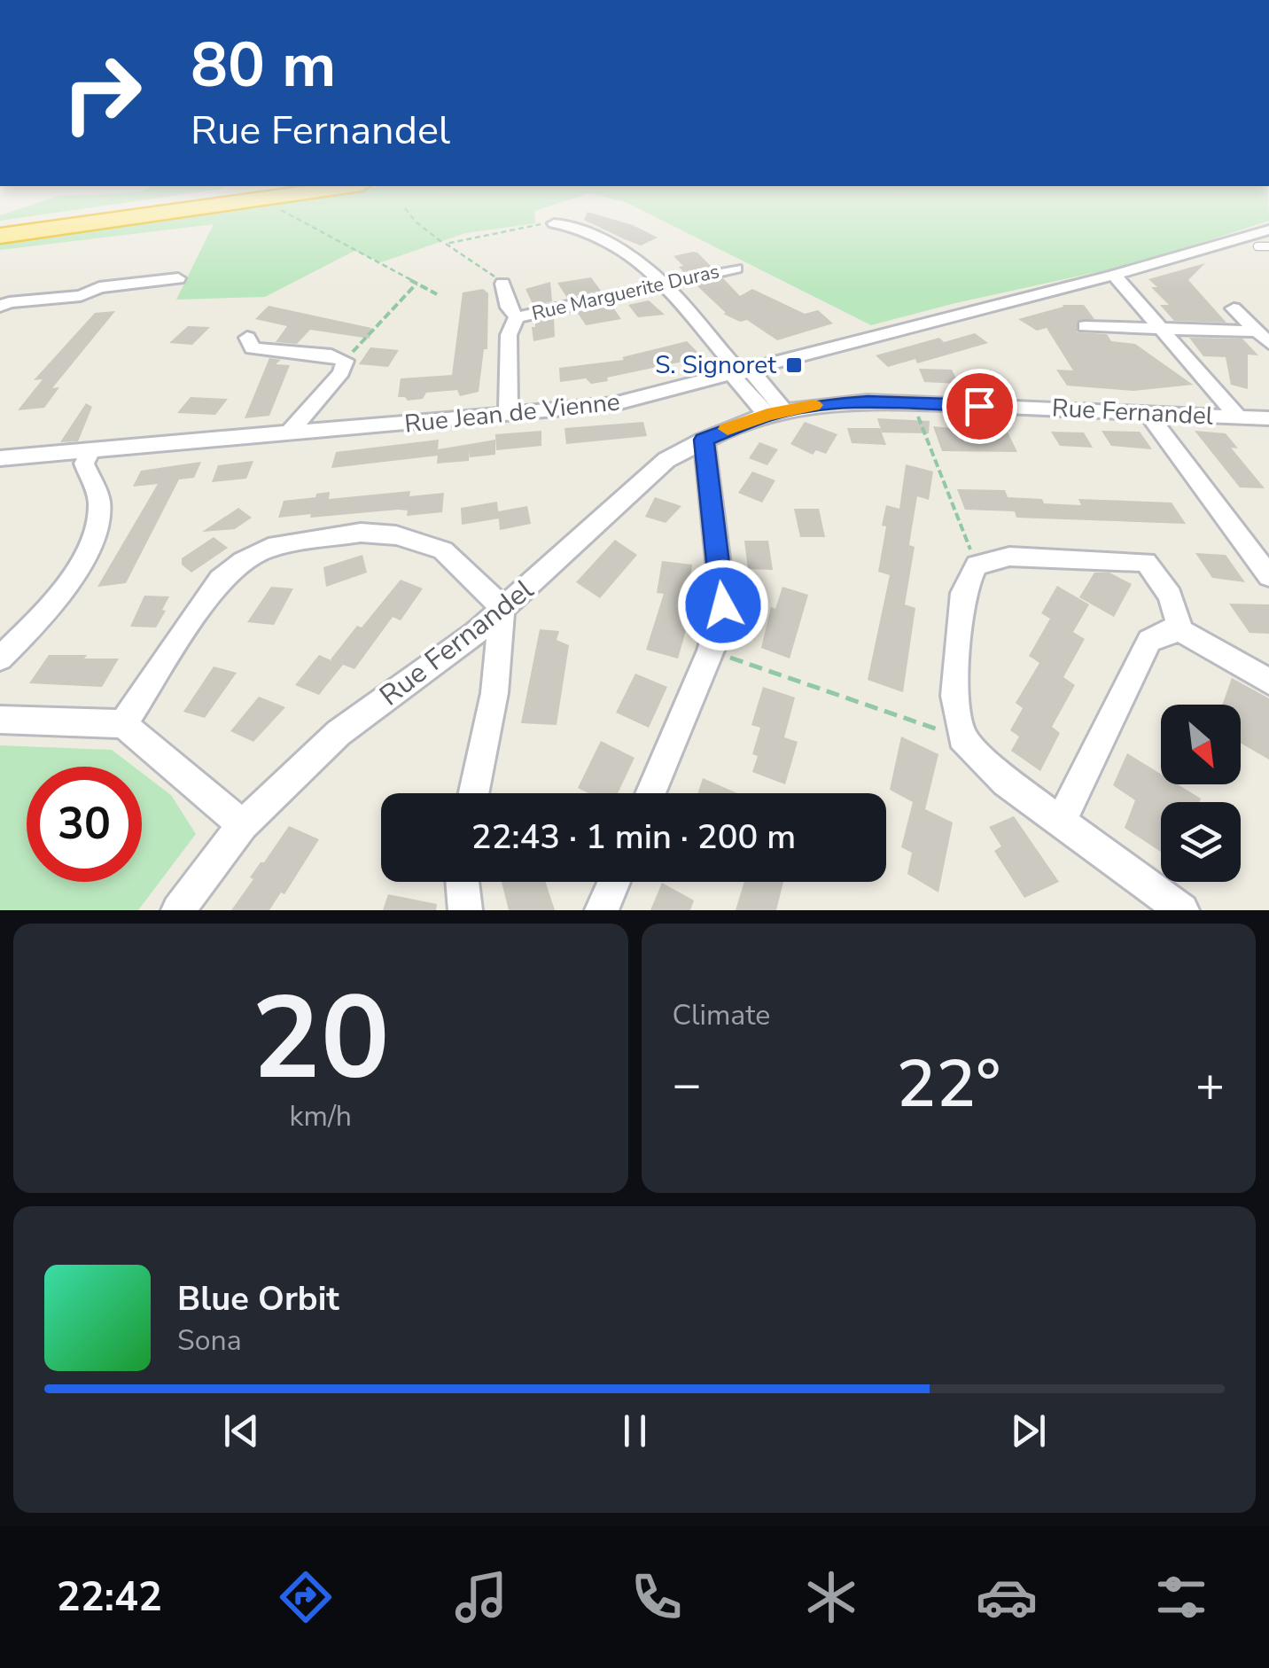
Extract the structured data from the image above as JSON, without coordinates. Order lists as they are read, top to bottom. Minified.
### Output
{"streets":{"street":["Rue Marguerite Duras","Rue Fernandel","Rue Jean de Vienne"]},"places":{"transit":["S. Signoret"]},"north":"bottom right","page":{"turn":["80 m","Rue Fernandel"],"limit":"30","trip":"22:43 · 1 min · 200 m","tile":[["20","km/h"],"Climate"],"heat":["−","22°","+"],"song":["Blue Orbit","Sona"],"tabs":"22:42"}}
